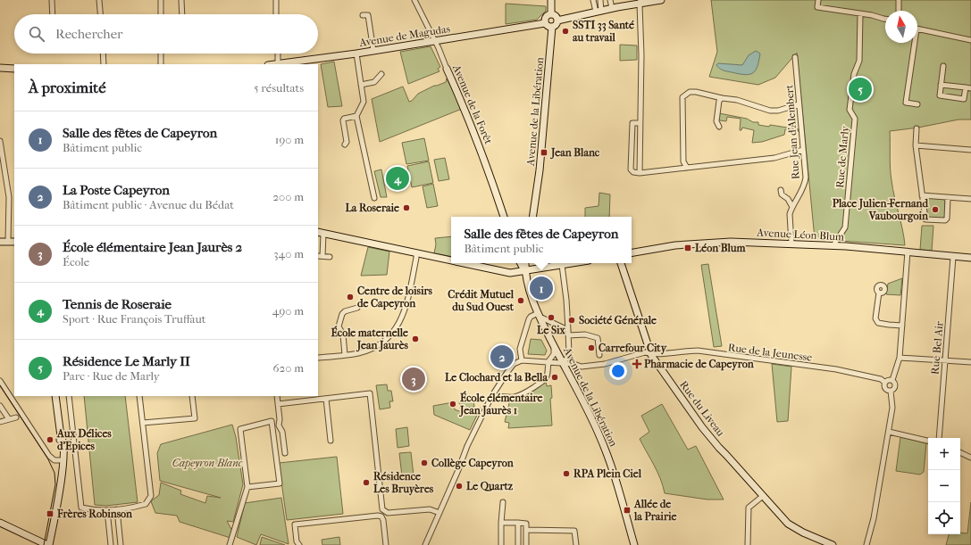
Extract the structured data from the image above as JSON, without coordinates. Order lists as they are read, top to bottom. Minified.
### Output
{"streets":{"street":["Avenue de Magudas","Avenue de la Forêt","Avenue de la Libération","Rue Jean d'Alembert","Rue de Marly","Avenue Léon Blum","Rue Bel Air","Rue de la Jeunesse","Rue du Liveau"]},"crossings":[["Avenue de Magudas","Avenue de la Forêt"],["Avenue de Magudas","Avenue de la Libération"],["Avenue de la Libération","Rue de la Jeunesse"],["Rue Jean d'Alembert","Avenue Léon Blum"],["Rue de Marly","Avenue Léon Blum"],["Avenue Léon Blum","Rue Bel Air"],["Rue de la Jeunesse","Rue du Liveau"]],"parks":["Capeyron Blanc"],"places":{"other":["SSTI 33 Santé au travail","La Roseraie","Place Julien-Fernand Vaubourgoin","Centre de loisirs de Capeyron","Crédit Mutuel du Sud Ouest","Le Six","Société Générale","École maternelle Jean Jaurès","Carrefour City","Le Clochard et la Bella","École élémentaire Jean Jaurès 1","Aux Délices d'Epices","Collège Capeyron","RPA Plein Ciel","Résidence Les Bruyères","Le Quartz"],"transit":["Jean Blanc","Léon Blum","Allée de la Prairie","Frères Robinson"],"health":["Pharmacie de Capeyron"]},"north":"top","page":{"search":"Rechercher","heading":["À proximité","5 résultats"],"pins":["5","4","1","2","3"],"list":[{"mark":"1","name":"Salle des fêtes de Capeyron","note":"Bâtiment public","value":"190 m"},{"mark":"2","name":"La Poste Capeyron","note":"Bâtiment public · Avenue du Bédat","value":"200 m"},{"mark":"3","name":"École élémentaire Jean Jaurès 2","note":"École","value":"340 m"},{"mark":"4","name":"Tennis de Roseraie","note":"Sport · Rue François Truffaut","value":"490 m"},{"mark":"5","name":"Résidence Le Marly II","note":"Parc · Rue de Marly","value":"620 m"}],"popup":["Salle des fêtes de Capeyron","Bâtiment public"],"map_buttons":["+","−"]}}
